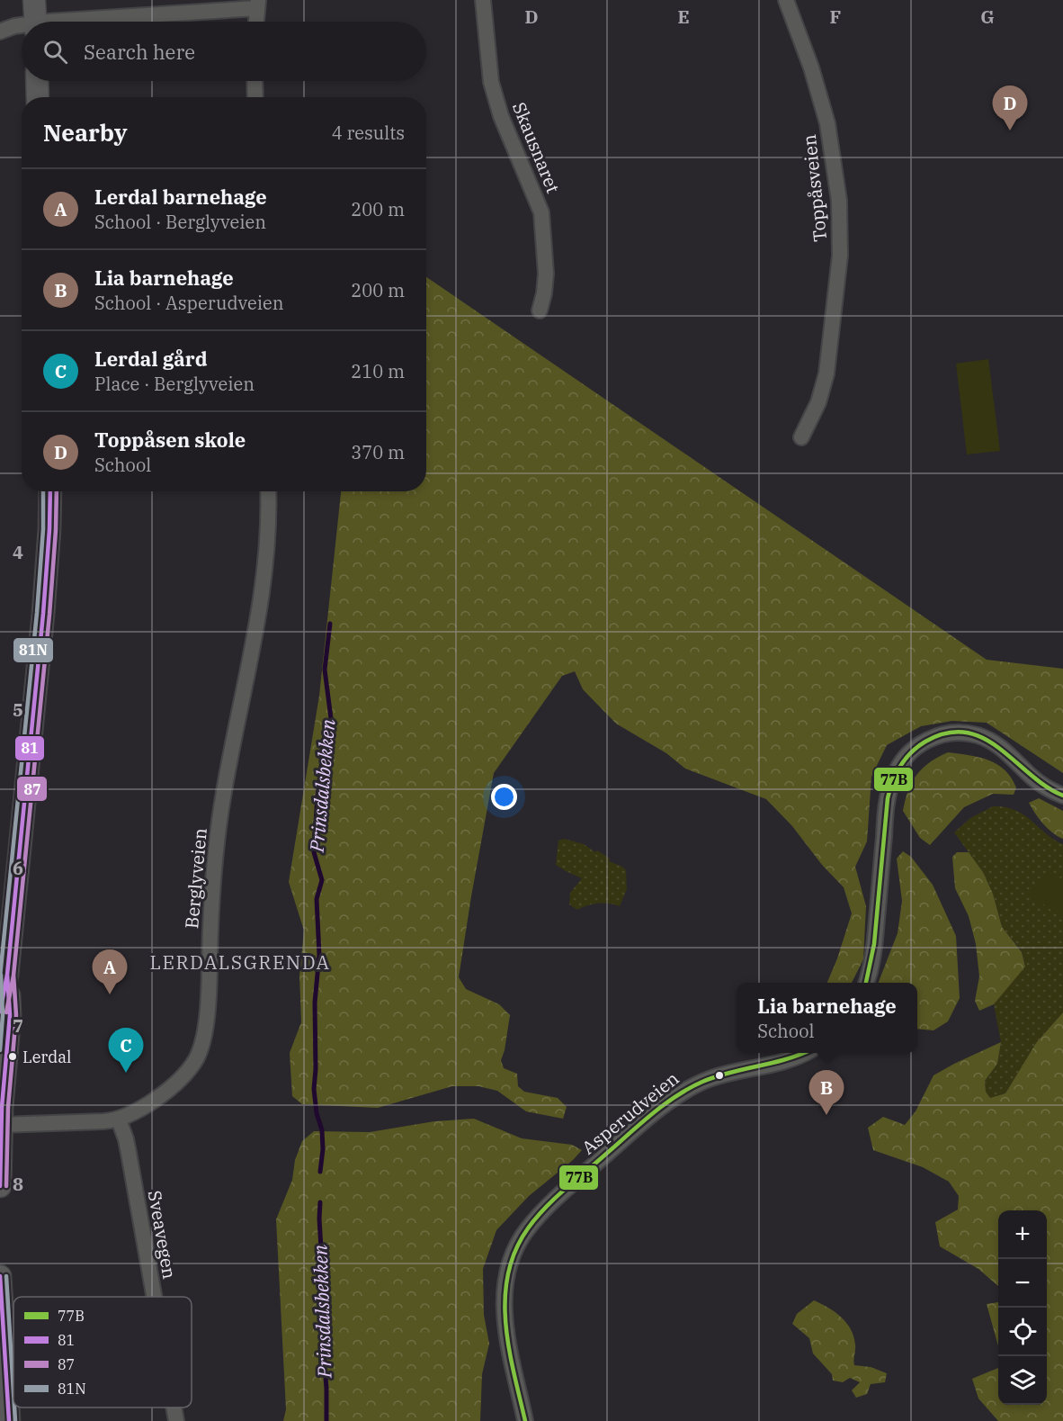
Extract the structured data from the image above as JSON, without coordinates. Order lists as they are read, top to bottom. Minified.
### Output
{"streets":{"street":["Skausnaret","Toppåsveien","Berglyveien","Asperudveien","Sveavegen"]},"crossings":[["Berglyveien","Sveavegen"]],"districts":["LERDALSGRENDA"],"water":["Prinsdalsbekken"],"places":["Lerdal"],"lines":["transit line 81","transit line 87","transit line 81N","transit line 77B"],"legend":["77B","81","87","81N"],"page":{"search":"Search here","pins":["D","A","C","B"],"heading":["Nearby","4 results"],"list":[{"mark":"A","name":"Lerdal barnehage","note":"School · Berglyveien","value":"200 m"},{"mark":"B","name":"Lia barnehage","note":"School · Asperudveien","value":"200 m"},{"mark":"C","name":"Lerdal gård","note":"Place · Berglyveien","value":"210 m"},{"mark":"D","name":"Toppåsen skole","note":"School","value":"370 m"}],"popup":["Lia barnehage","School"],"map_buttons":["+","−"]},"grid":{"columns":["D","E","F","G"],"rows":["4","5","6","7","8"]}}
